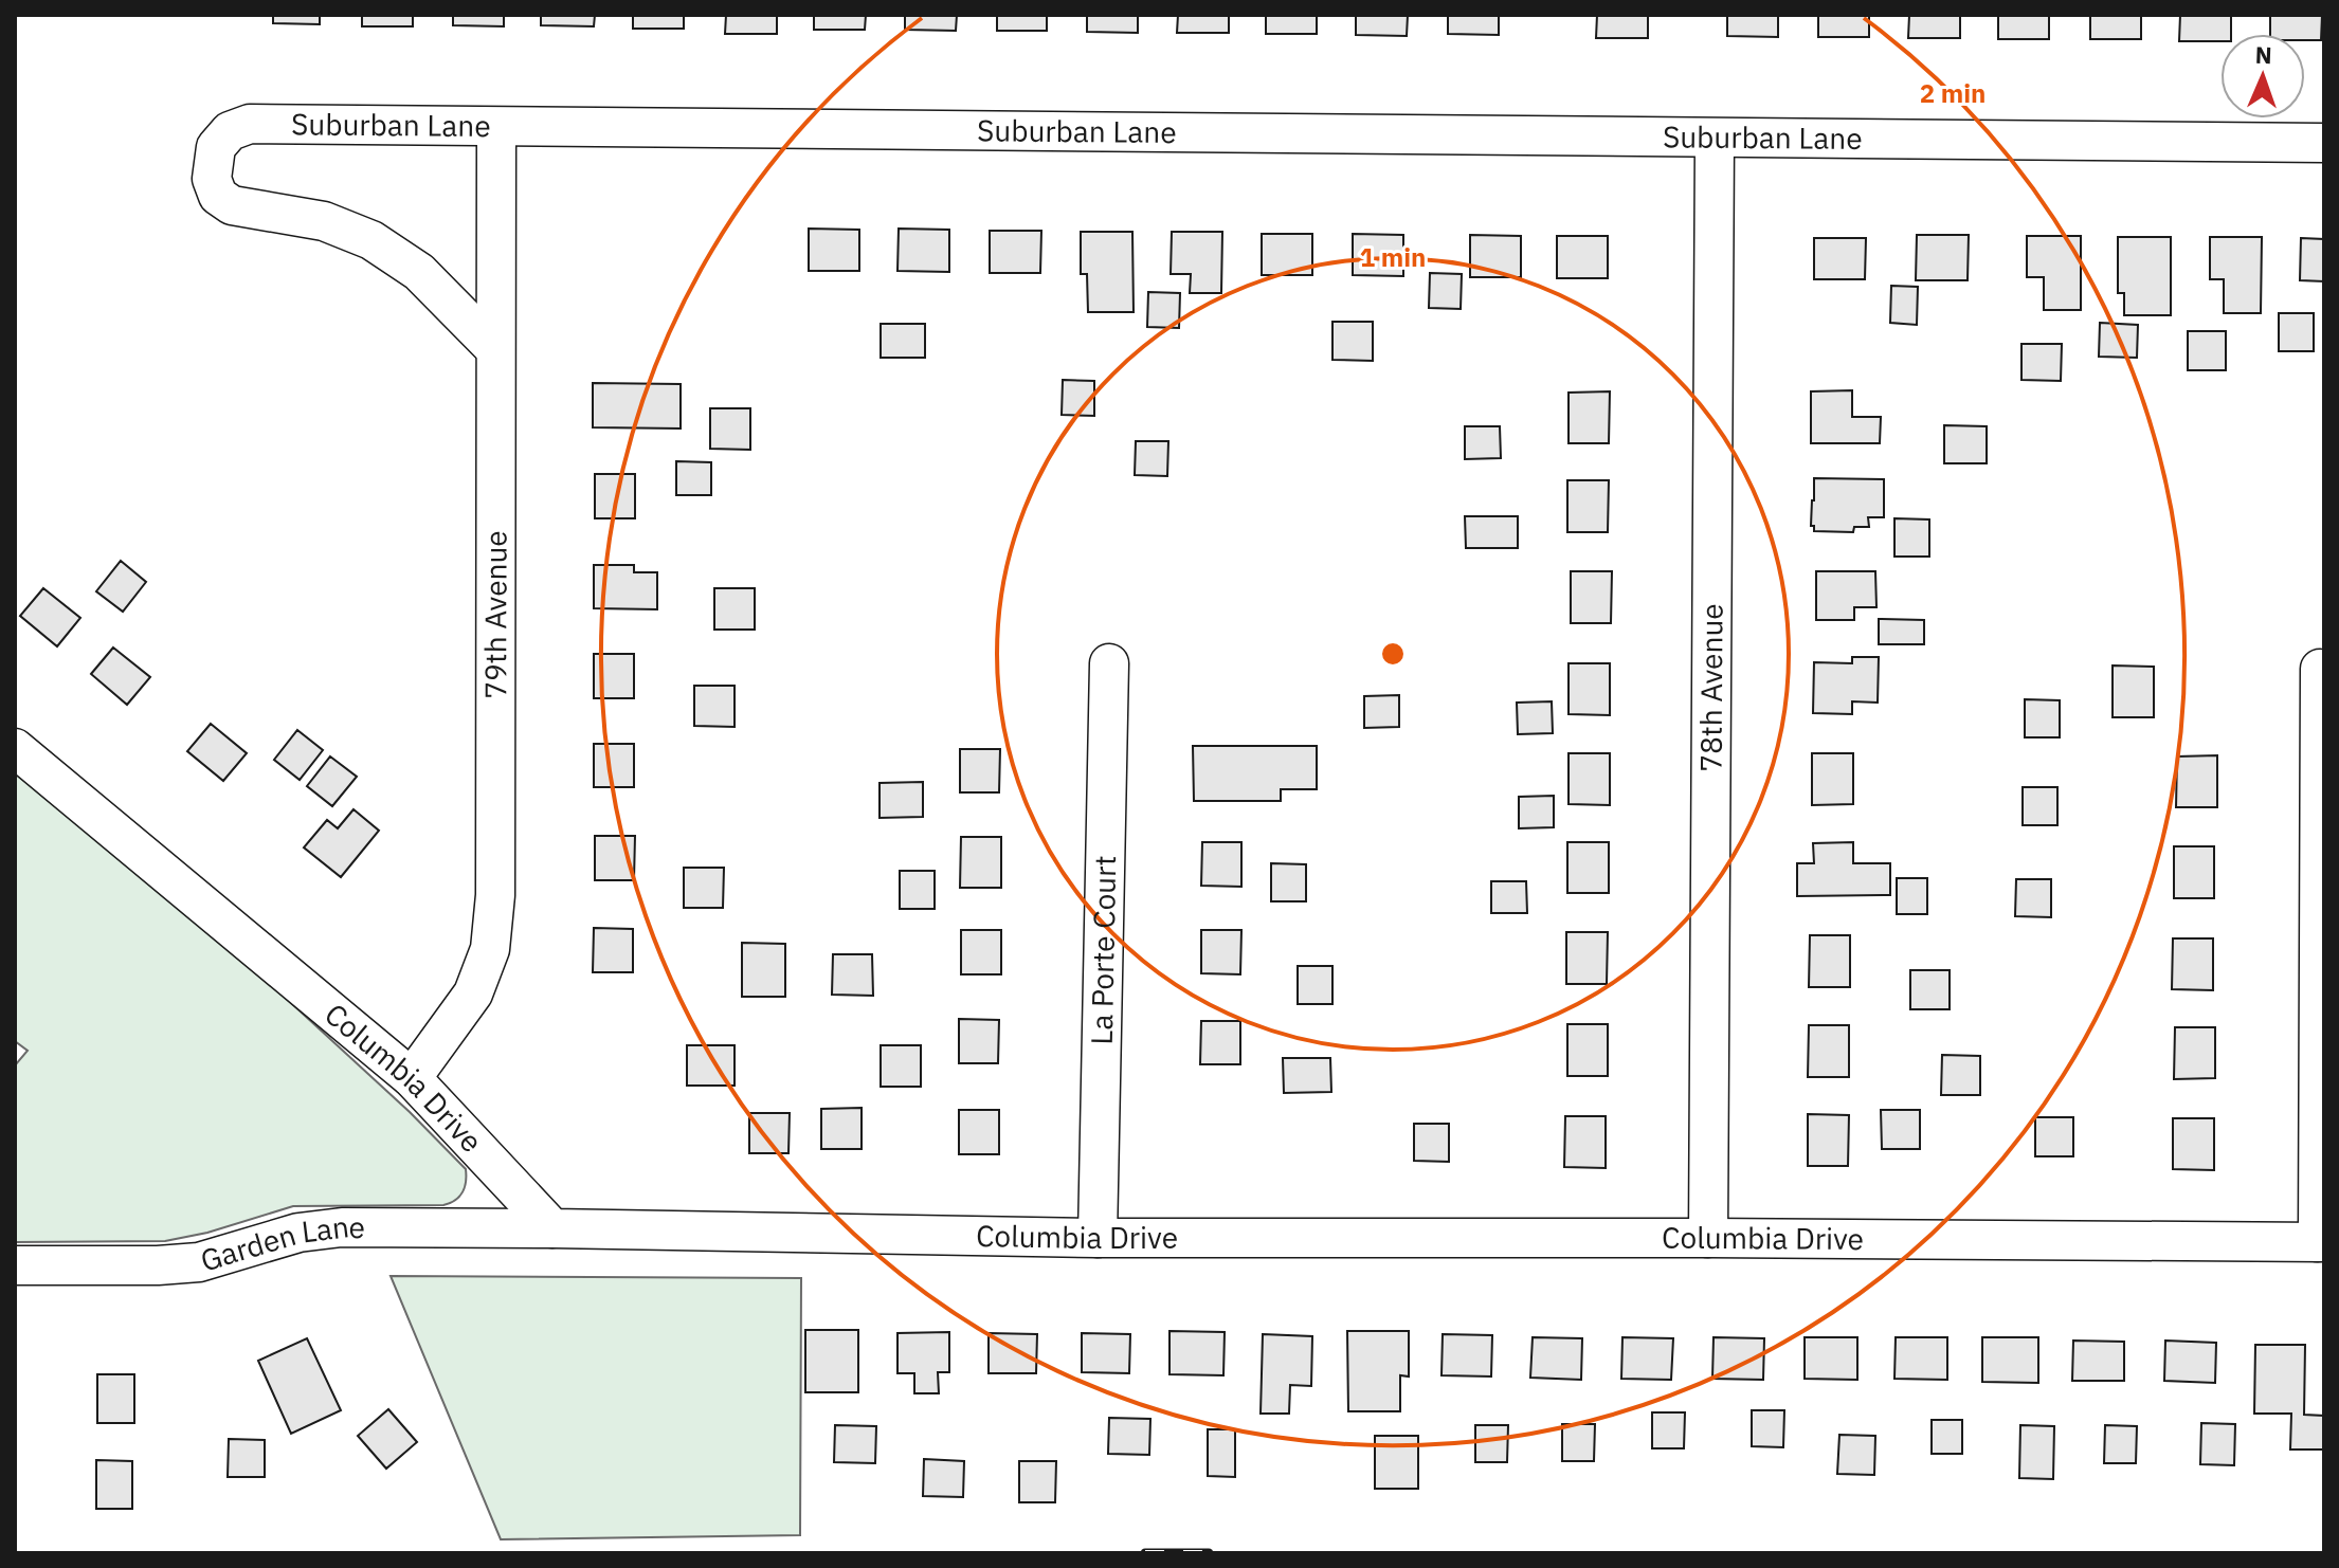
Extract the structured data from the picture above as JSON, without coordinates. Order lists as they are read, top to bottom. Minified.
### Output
{"streets":{"street":["Suburban Lane","79th Avenue","78th Avenue","La Porte Court","Columbia Drive","Garden Lane"]},"crossings":[["Suburban Lane","79th Avenue"],["Suburban Lane","78th Avenue"],["79th Avenue","Columbia Drive"],["78th Avenue","Columbia Drive"],["La Porte Court","Columbia Drive"],["Columbia Drive","Garden Lane"]],"north":"top","rings":["2 min","1 min"]}
